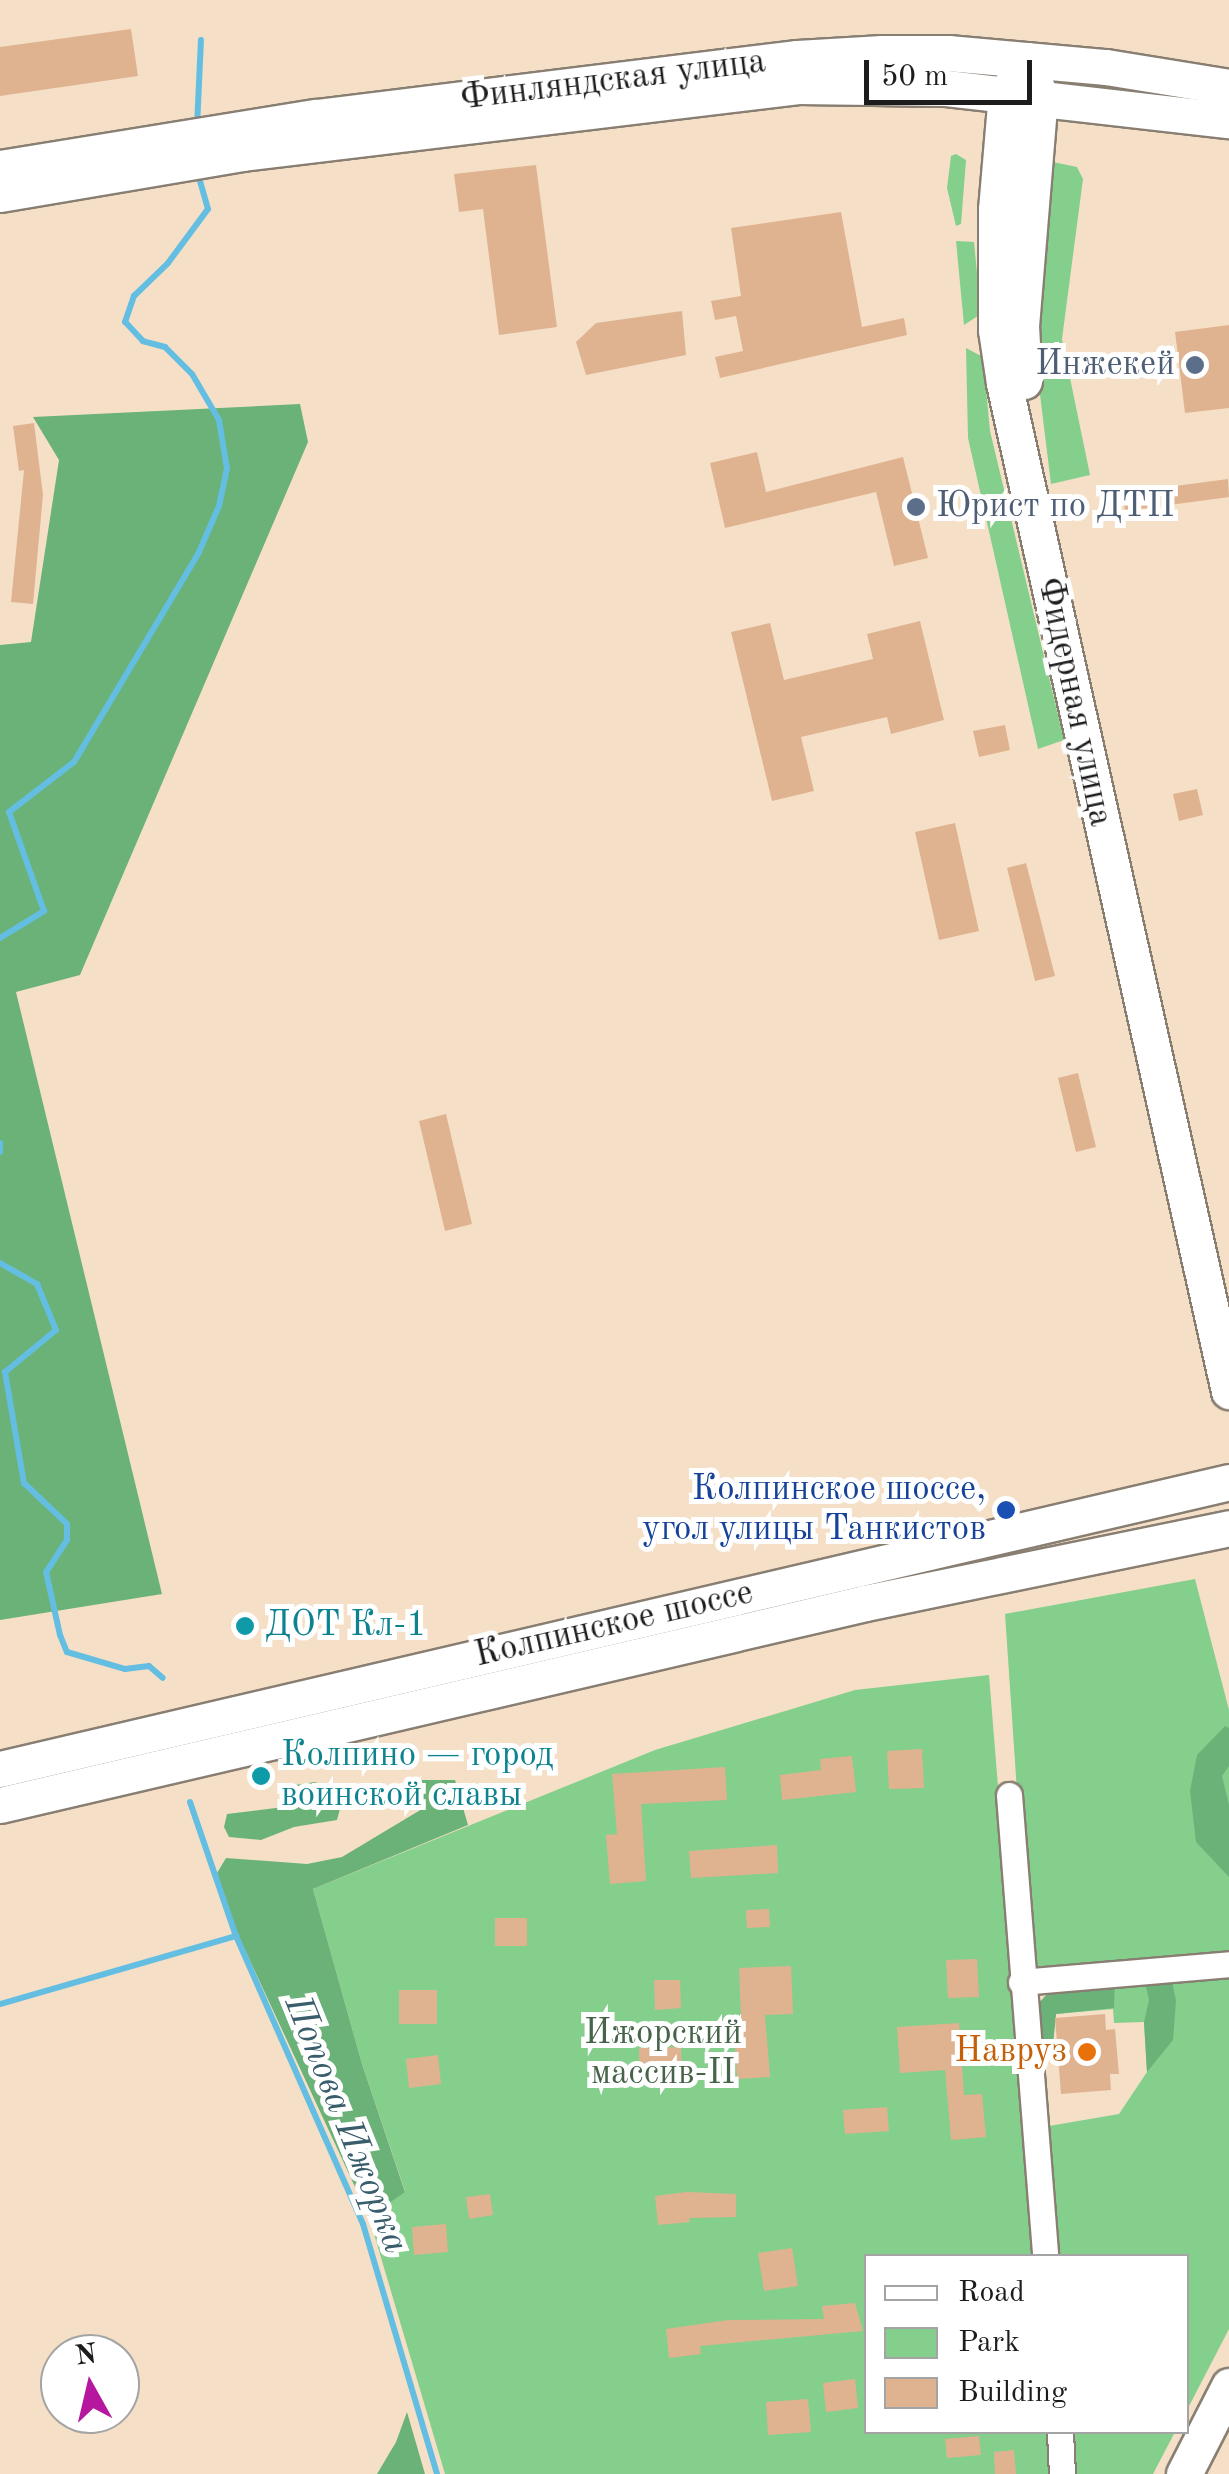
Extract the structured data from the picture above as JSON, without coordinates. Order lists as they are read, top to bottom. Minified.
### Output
{"streets":{"street":["Финляндская улица","Фидерная улица","Колпинское шоссе"]},"crossings":[["Финляндская улица","Фидерная улица"]],"water":["Попова Ижорка"],"parks":["Ижорский массив-II"],"places":["Инжекей","Юрист по ДТП","Колпинское шоссе, угол улицы Танкистов","ДОТ Кл-1","Колпино — город воинской славы","Навруз"],"legend":["Road","Park","Building"],"scale_bar":"50 m","north":"top"}
